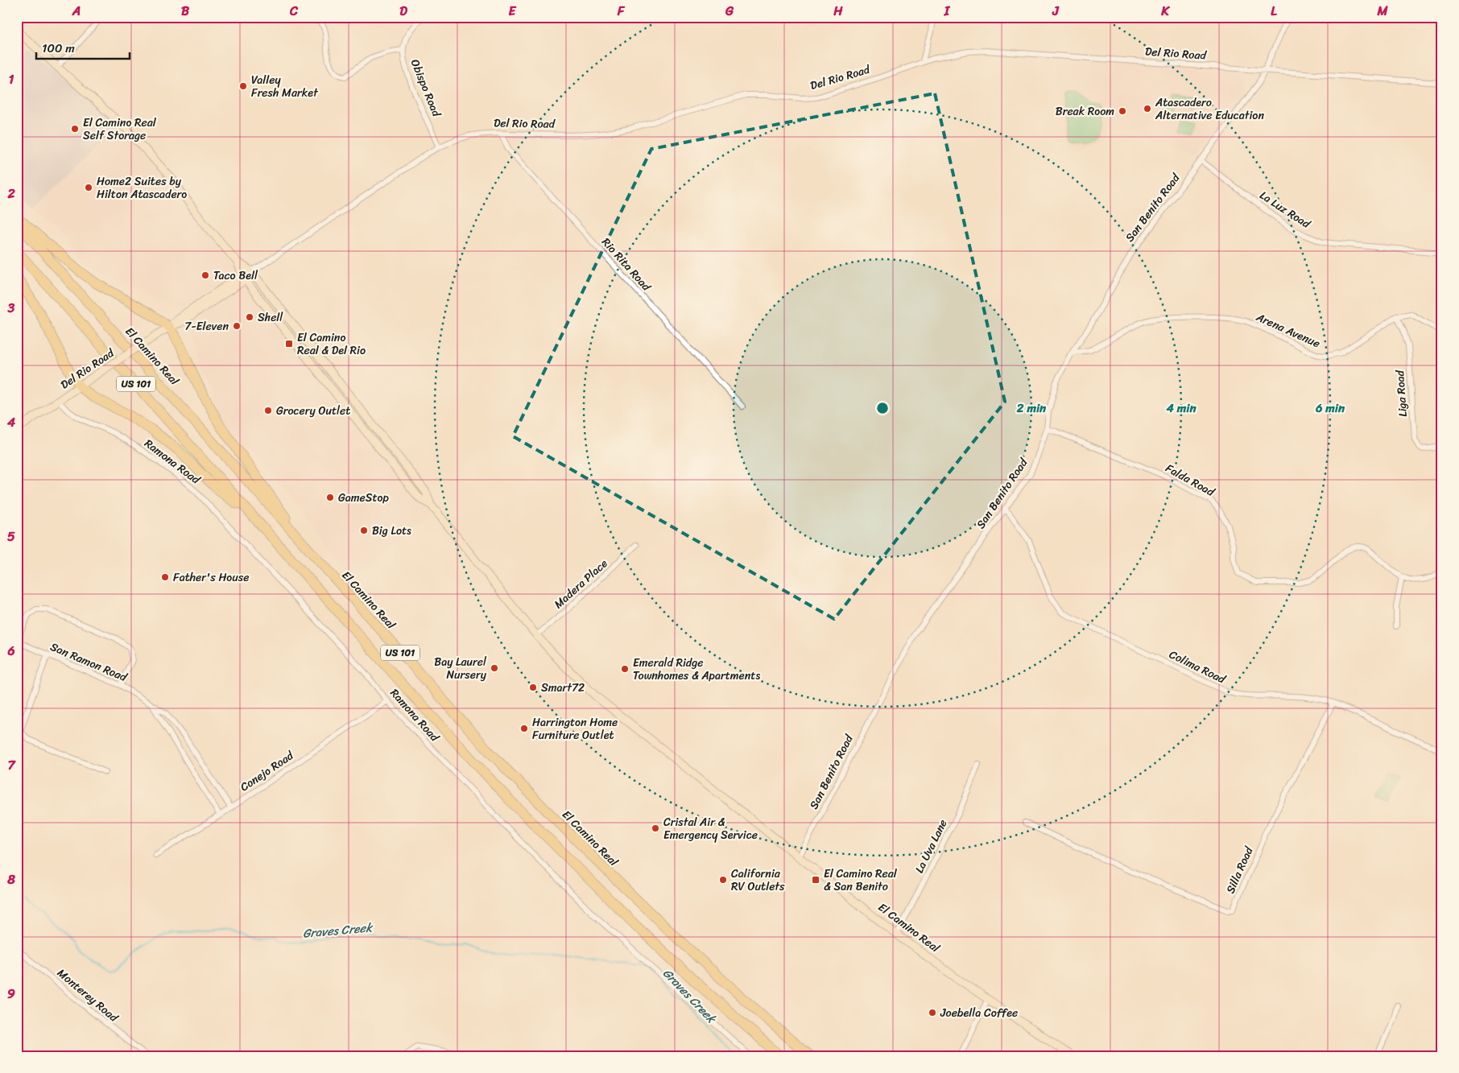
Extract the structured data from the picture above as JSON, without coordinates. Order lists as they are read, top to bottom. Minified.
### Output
{"streets":{"highway":["El Camino Real","US 101"],"main road":["Del Rio Road"],"street":["Obispo Road","San Benito Road","La Luz Road","Rio Rita Road","Arena Avenue","Liga Road","Ramona Road","Falda Road","Madera Place","San Ramon Road","Colima Road","Conejo Road","La Uva Lane","Silla Road","Monterey Road"]},"crossings":[["Del Rio Road","Obispo Road"],["Del Rio Road","San Benito Road"],["Del Rio Road","Rio Rita Road"],["Del Rio Road","El Camino Real"],["Del Rio Road","Ramona Road"],["San Benito Road","La Luz Road"],["San Benito Road","Arena Avenue"],["San Benito Road","El Camino Real"],["San Benito Road","Falda Road"],["San Benito Road","Colima Road"],["Arena Avenue","Liga Road"],["El Camino Real","Madera Place"],["El Camino Real","La Uva Lane"],["Ramona Road","Conejo Road"],["San Ramon Road","Conejo Road"],["Colima Road","Silla Road"]],"water":["Graves Creek"],"places":{"other":["Valley Fresh Market","Atascadero Alternative Education","Break Room","El Camino Real Self Storage","Home2 Suites by Hilton Atascadero","Taco Bell","Shell","7-Eleven","Grocery Outlet","GameStop","Big Lots","Father's House","Bay Laurel Nursery","Emerald Ridge Townhomes & Apartments","Smart72","Harrington Home Furniture Outlet","Cristal Air & Emergency Service","California RV Outlets","Joebella Coffee"],"transit":["El Camino Real & Del Rio","El Camino Real & San Benito"]},"scale_bar":"100 m","grid":{"columns":["A","B","C","D","E","F","G","H","I","J","K","L","M"],"rows":["1","2","3","4","5","6","7","8","9"]},"rings":["2 min","4 min","6 min"]}
